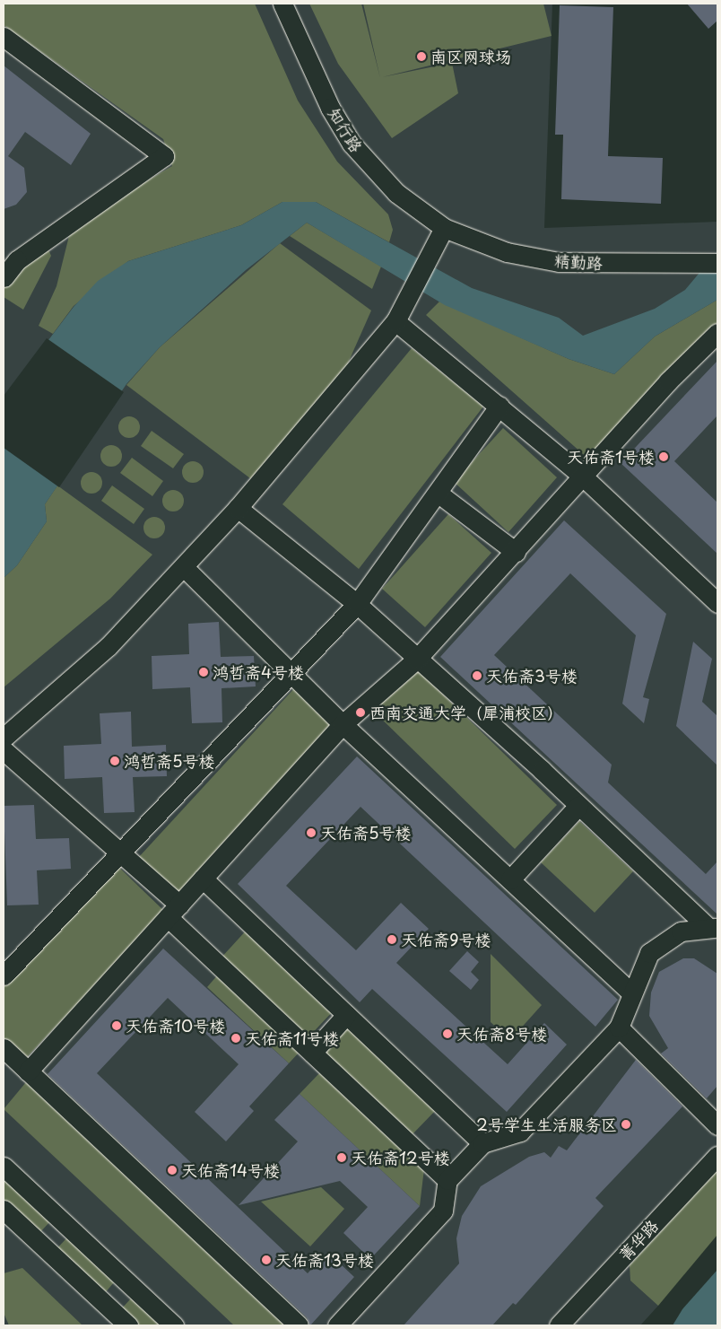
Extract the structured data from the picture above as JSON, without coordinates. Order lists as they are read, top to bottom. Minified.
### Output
{"streets":{"street":["知行路","精勤路","菁华路"]},"crossings":[["知行路","精勤路"]],"places":["南区网球场","天佑斋1号楼","鸿哲斋4号楼","天佑斋3号楼","西南交通大学（犀浦校区）","鸿哲斋5号楼","天佑斋5号楼","天佑斋9号楼","天佑斋10号楼","天佑斋8号楼","天佑斋11号楼","2号学生生活服务区","天佑斋12号楼","天佑斋14号楼","天佑斋13号楼"]}
